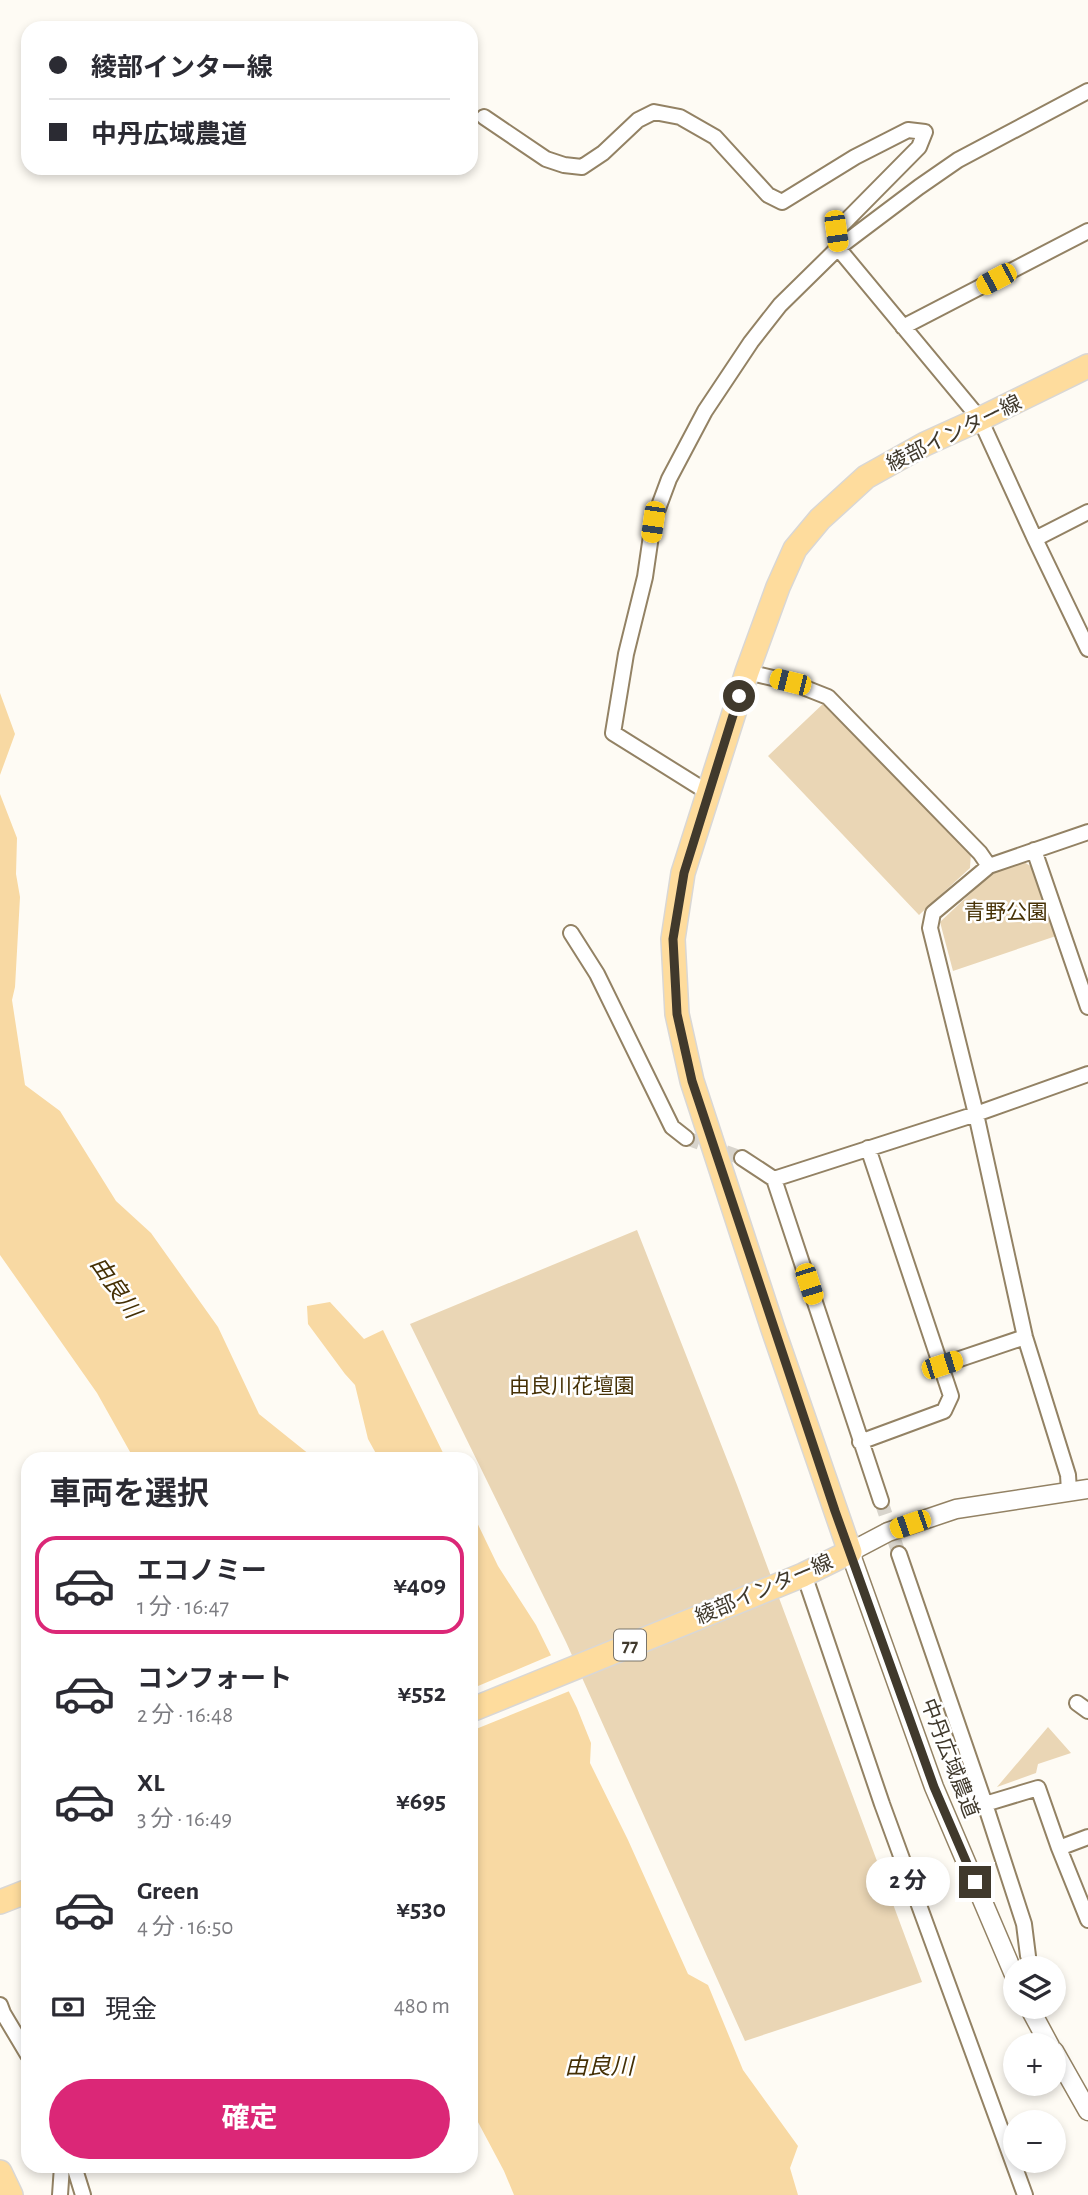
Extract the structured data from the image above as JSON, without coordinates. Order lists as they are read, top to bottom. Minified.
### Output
{"streets":{"main road":["綾部インター線","77"],"street":["中丹広域農道"]},"crossings":[["綾部インター線","中丹広域農道"]],"water":["由良川"],"parks":["青野公園","由良川花壇園"],"page":{"banner":["綾部インター線","中丹広域農道"],"heading":"車両を選択","list":[{"name":"エコノミー","note":"1 分 · 16:47","value":"¥409"},{"name":"コンフォート","note":"2 分 · 16:48","value":"¥552"},{"name":"XL","note":"3 分 · 16:49","value":"¥695"},{"name":"Green","note":"4 分 · 16:50","value":"¥530"}],"bubble":"2 分","map_buttons":["+","−"],"pay":["現金","480 m"],"buttons":"確定"}}
